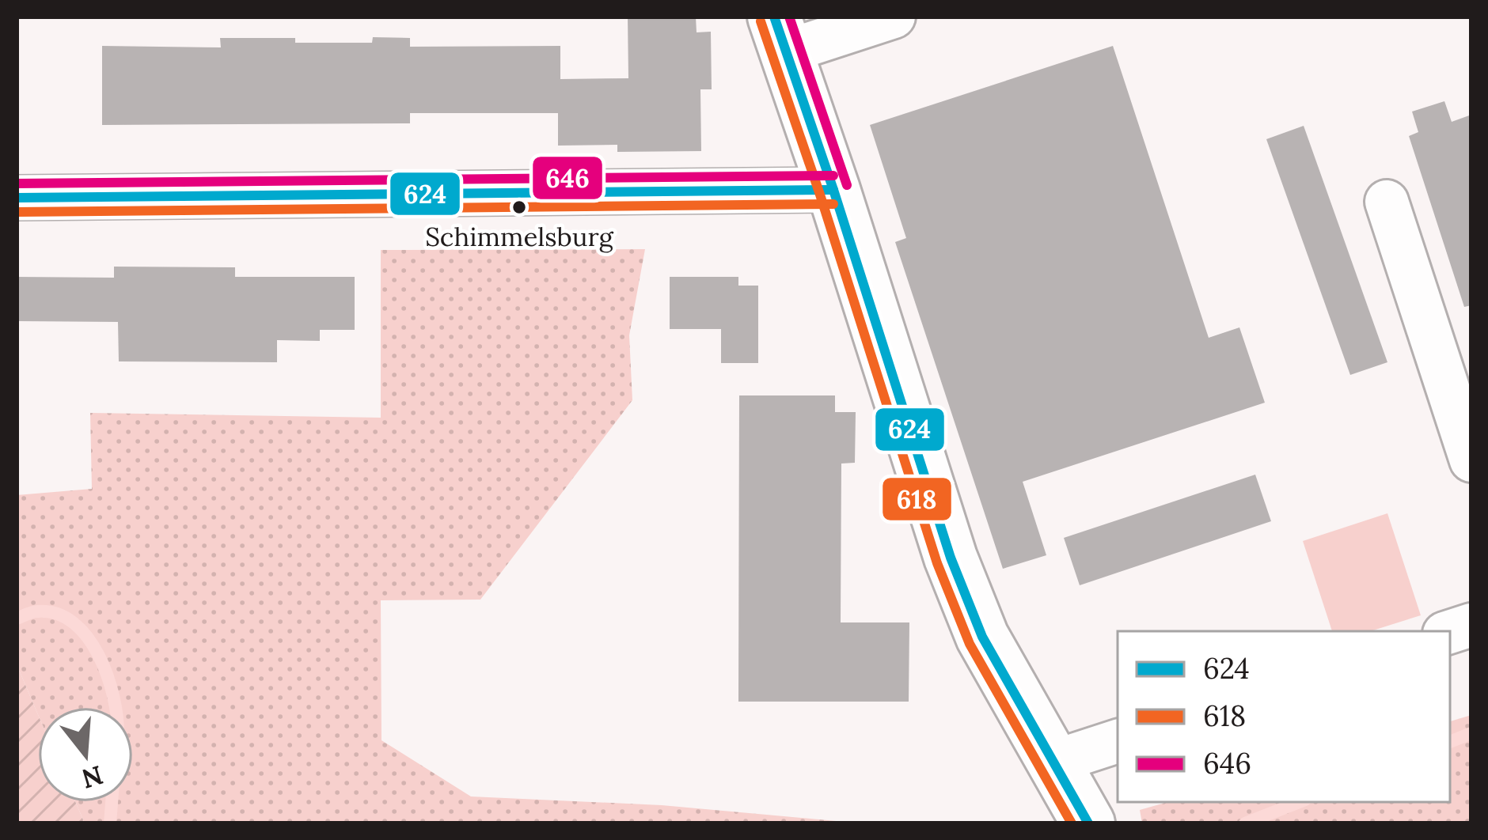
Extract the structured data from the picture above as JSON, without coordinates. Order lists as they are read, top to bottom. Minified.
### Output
{"places":["Schimmelsburg"],"lines":["transit line 624","transit line 646","transit line 618"],"legend":["624","618","646"],"north":"bottom"}
